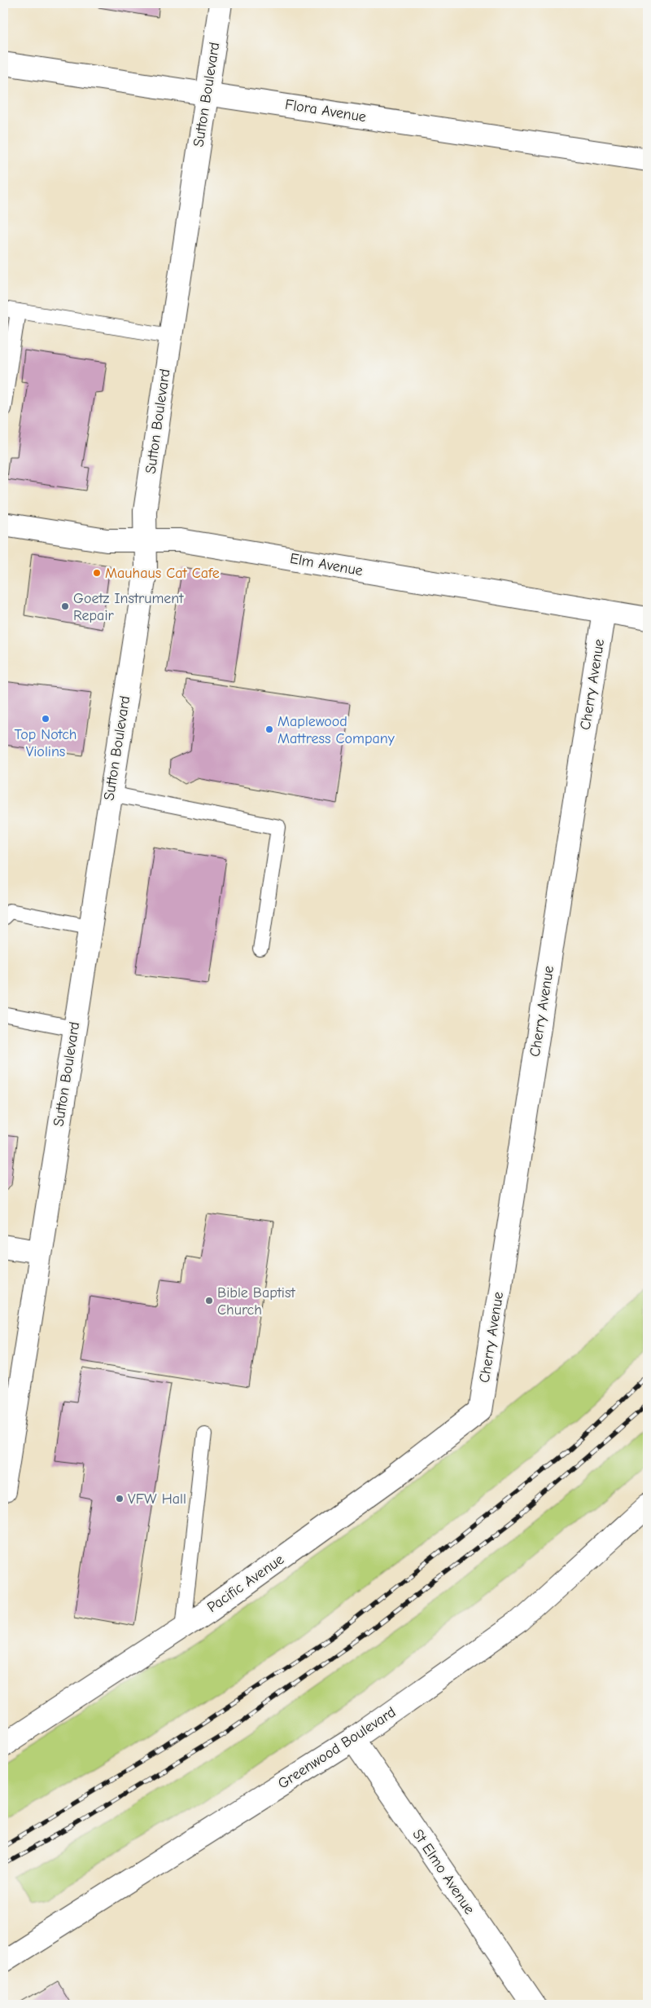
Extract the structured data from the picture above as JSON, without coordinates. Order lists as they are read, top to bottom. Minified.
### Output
{"streets":{"street":["Sutton Boulevard","Flora Avenue","Elm Avenue","Cherry Avenue","Pacific Avenue","Greenwood Boulevard","St Elmo Avenue"]},"crossings":[["Sutton Boulevard","Flora Avenue"],["Sutton Boulevard","Elm Avenue"],["Elm Avenue","Cherry Avenue"],["Cherry Avenue","Pacific Avenue"],["Greenwood Boulevard","St Elmo Avenue"]],"places":["Mauhaus Cat Cafe","Goetz Instrument Repair","Top Notch Violins","Maplewood Mattress Company","Bible Baptist Church","VFW Hall"]}
